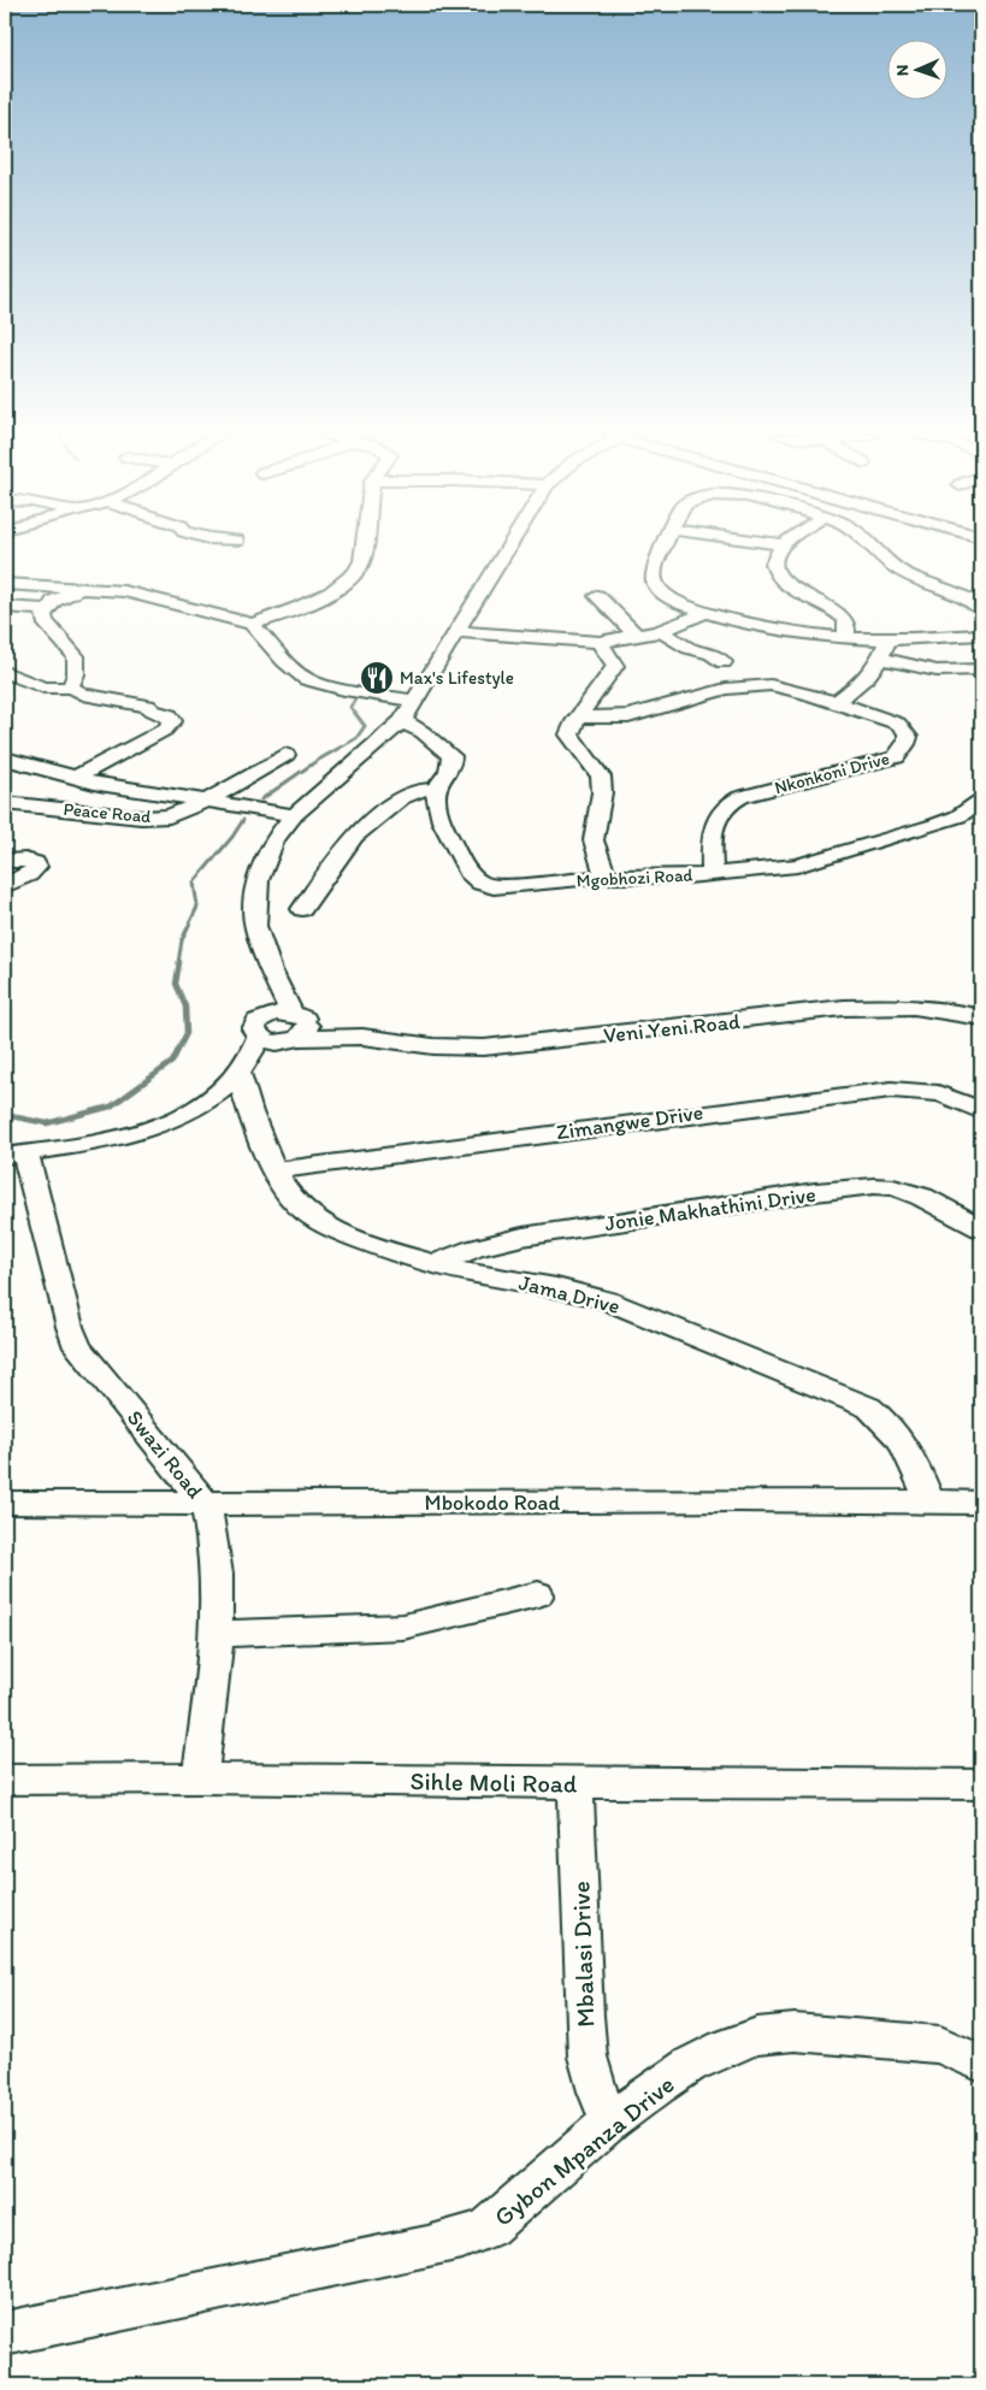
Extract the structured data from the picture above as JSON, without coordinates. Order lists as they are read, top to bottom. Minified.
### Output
{"streets":{"street":["Nkonkoni Drive","Peace Road","Mgobhozi Road","Veni Yeni Road","Zimangwe Drive","Jonie Makhathini Drive","Jama Drive","Swazi Road","Mbokodo Road","Sihle Moli Road","Mbalasi Drive","Gybon Mpanza Drive"]},"crossings":[["Nkonkoni Drive","Mgobhozi Road"],["Zimangwe Drive","Jama Drive"],["Jonie Makhathini Drive","Jama Drive"],["Jama Drive","Mbokodo Road"],["Swazi Road","Mbokodo Road"],["Swazi Road","Sihle Moli Road"],["Sihle Moli Road","Mbalasi Drive"],["Mbalasi Drive","Gybon Mpanza Drive"]],"places":{"restaurant":["Max's Lifestyle"]},"north":"left"}
